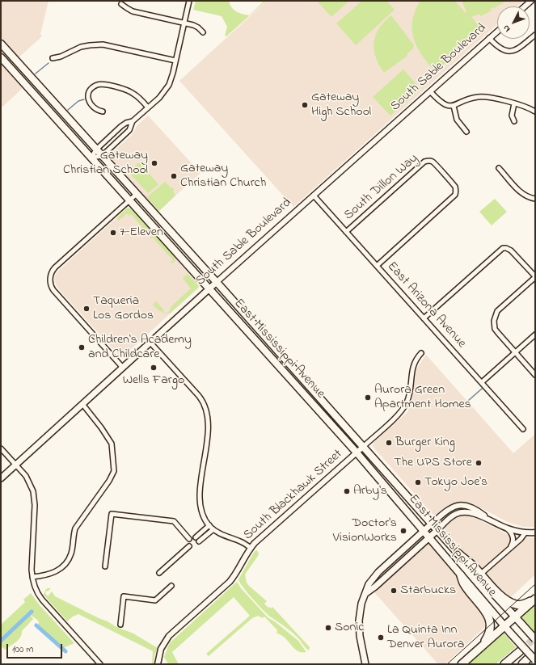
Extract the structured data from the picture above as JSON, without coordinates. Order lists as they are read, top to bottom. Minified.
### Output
{"streets":{"main road":["South Sable Boulevard","East Mississippi Avenue"],"street":["South Dillon Way","East Arizona Avenue","South Blackhawk Street"]},"crossings":[["South Sable Boulevard","East Arizona Avenue"],["South Sable Boulevard","East Mississippi Avenue"],["South Dillon Way","East Arizona Avenue"],["East Mississippi Avenue","South Blackhawk Street"]],"places":["Gateway High School","Gateway Christian School","Gateway Christian Church","7-Eleven","Taqueria Los Gordos","Children's Academy and Childcare","Wells Fargo","Aurora Green Apartment Homes","Burger King","The UPS Store","Tokyo Joe's","Arby's","Doctor's VisionWorks","Starbucks","Sonic","La Quinta Inn Denver Aurora"],"scale_bar":"100 m","north":"bottom left"}
